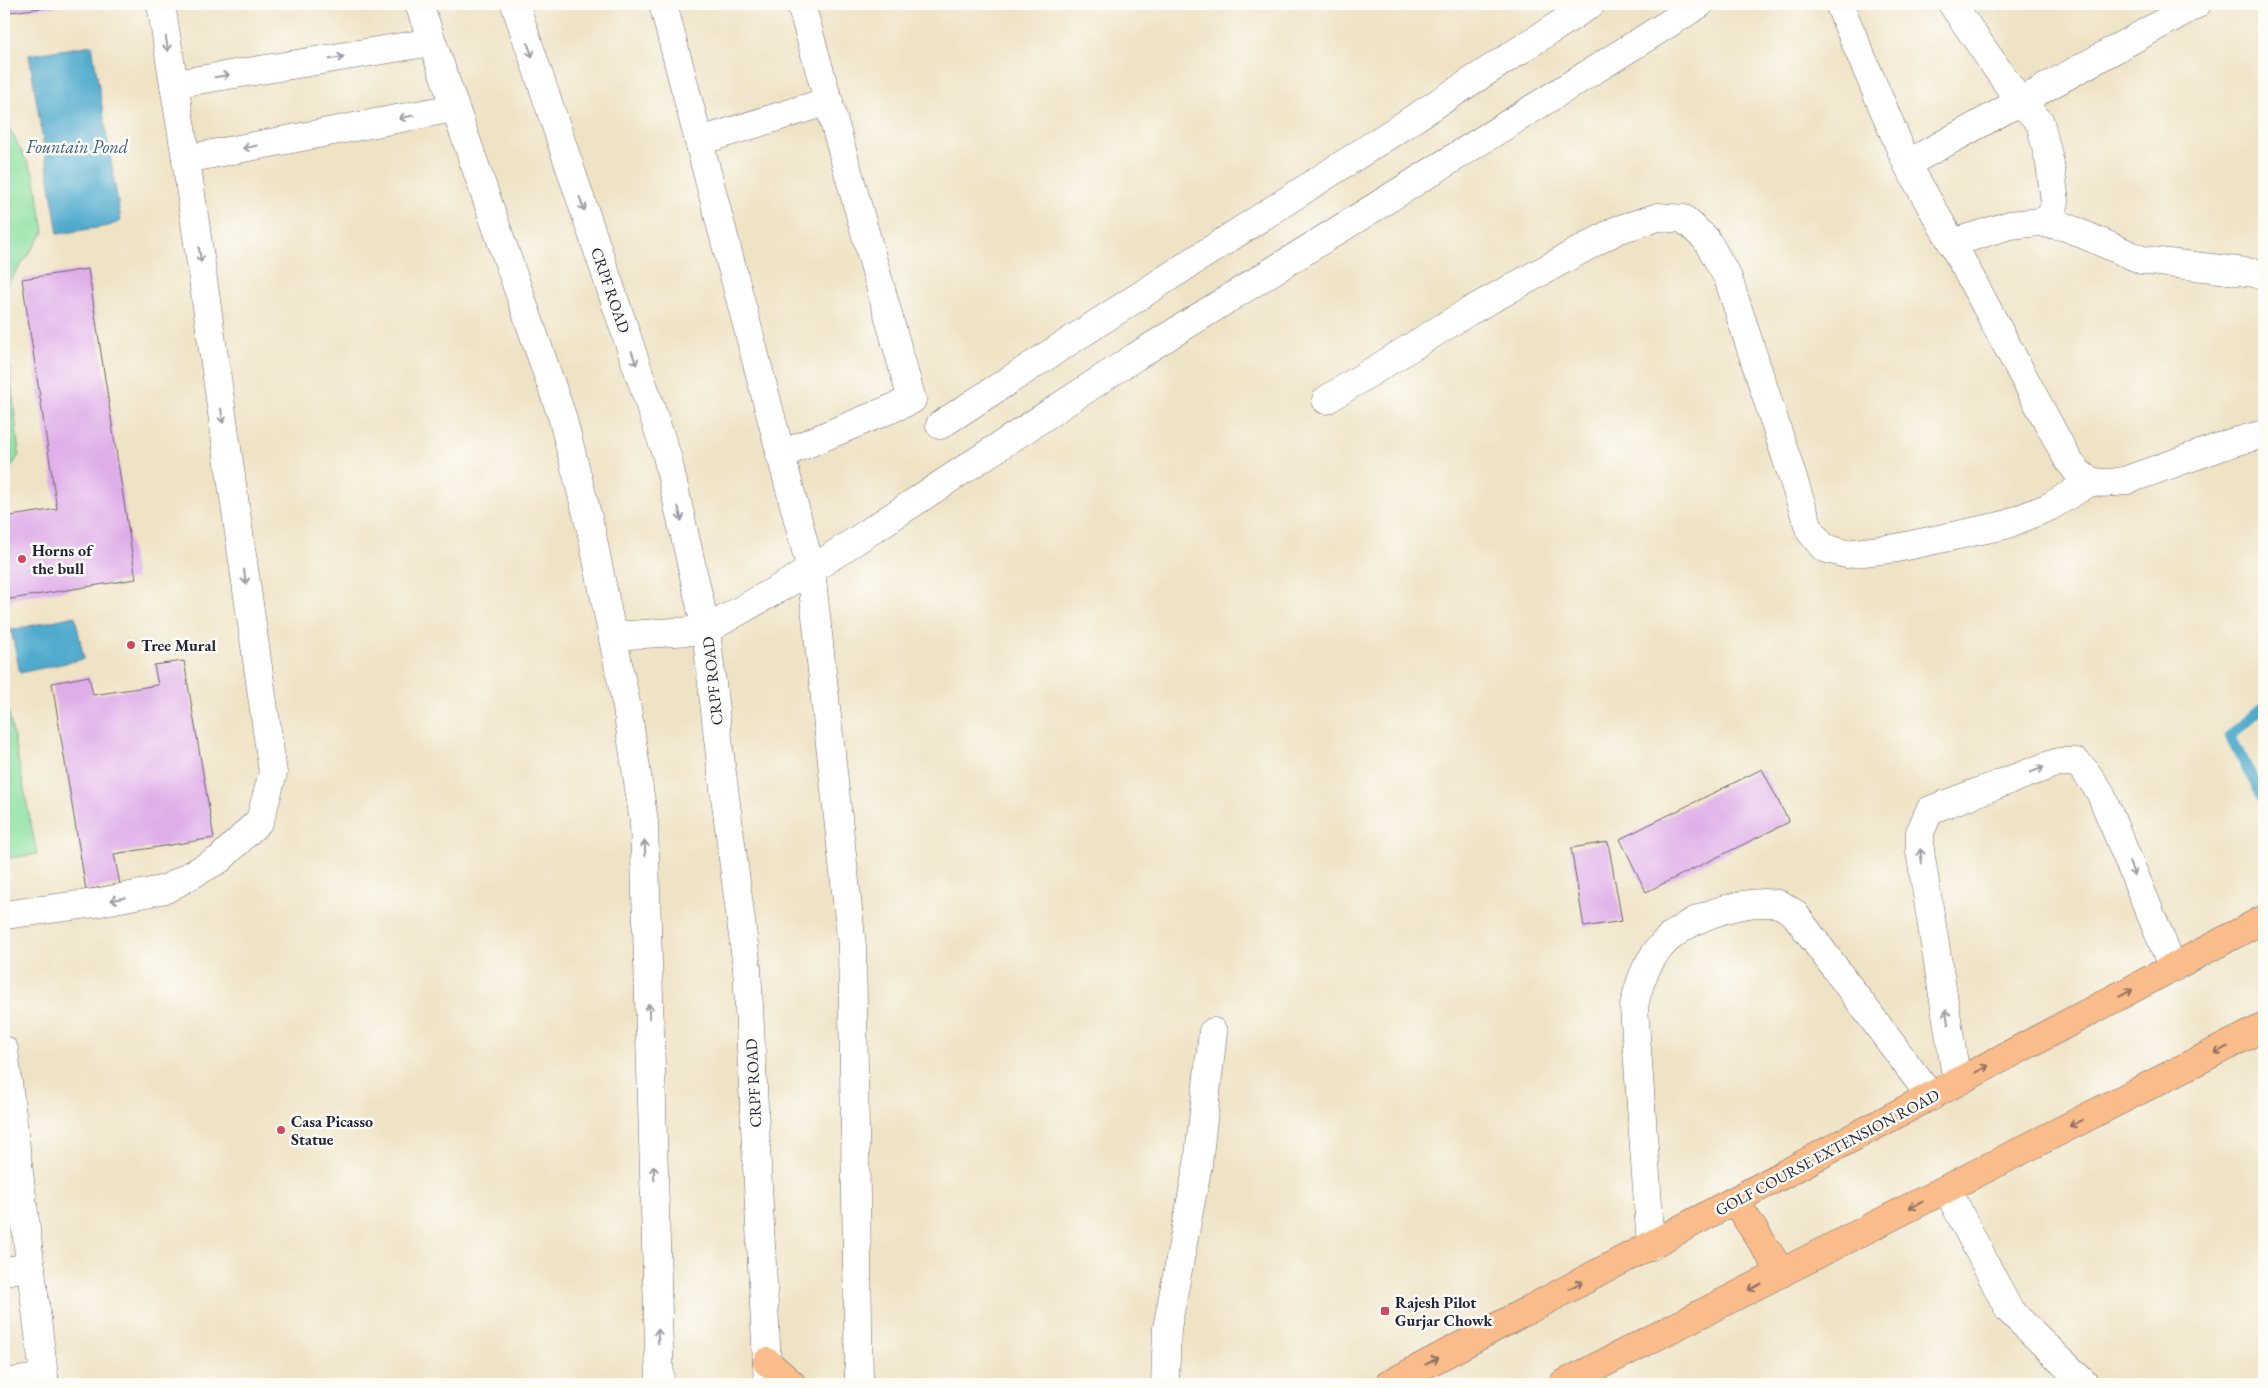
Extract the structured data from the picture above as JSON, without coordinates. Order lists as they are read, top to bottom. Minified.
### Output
{"streets":{"main road":["GOLF COURSE EXTENSION ROAD"],"street":["CRPF ROAD"]},"water":["Fountain Pond"],"places":{"other":["Horns of the bull","Tree Mural","Casa Picasso Statue"],"transit":["Rajesh Pilot Gurjar Chowk"]}}
